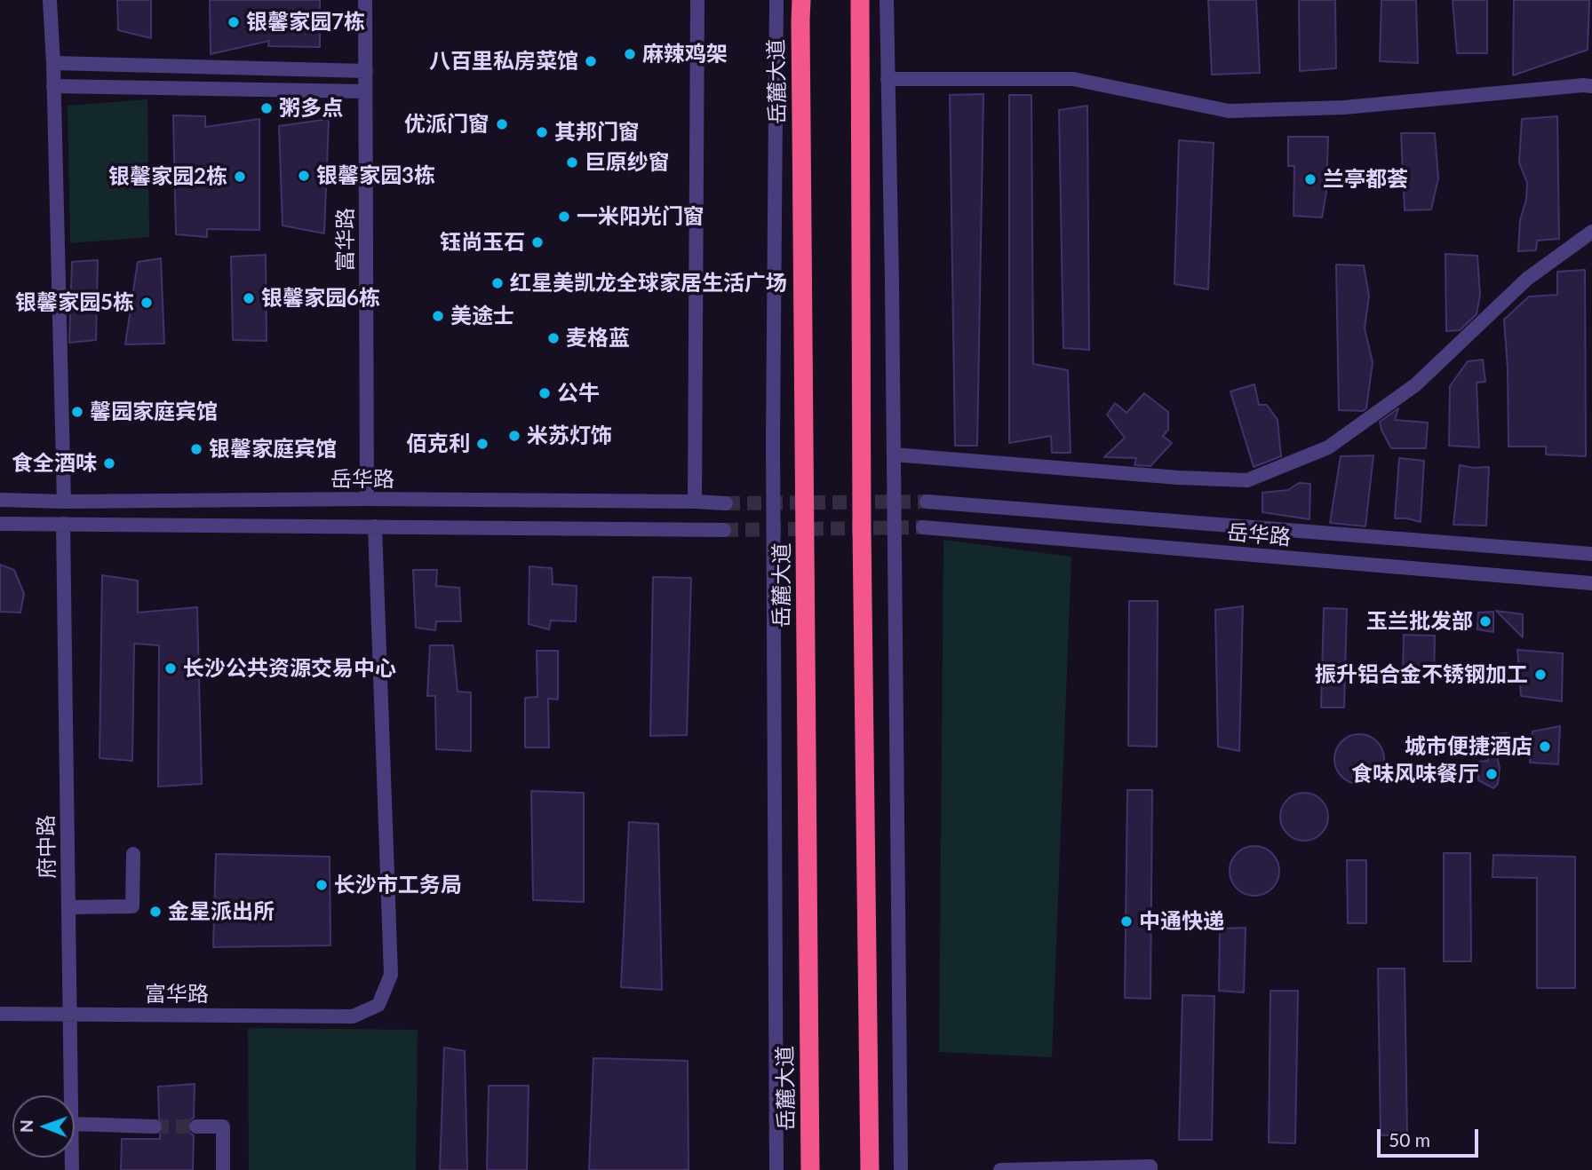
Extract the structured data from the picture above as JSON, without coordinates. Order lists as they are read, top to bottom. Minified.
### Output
{"streets":{"highway":["岳麓大道"],"street":["富华路","岳华路","府中路"]},"crossings":[["富华路","岳华路"],["富华路","府中路"]],"places":["银馨家园7栋","麻辣鸡架","八百里私房菜馆","粥多点","优派门窗","其邦门窗","巨原纱窗","银馨家园3栋","银馨家园2栋","兰亭都荟","一米阳光门窗","钰尚玉石","红星美凯龙全球家居生活广场","银馨家园6栋","银馨家园5栋","美途士","麦格蓝","公牛","馨园家庭宾馆","米苏灯饰","佰克利","银馨家庭宾馆","食全酒味","玉兰批发部","长沙公共资源交易中心","振升铝合金不锈钢加工","城市便捷酒店","食味风味餐厅","长沙市工务局","金星派出所","中通快递"],"scale_bar":"50 m","north":"left"}
